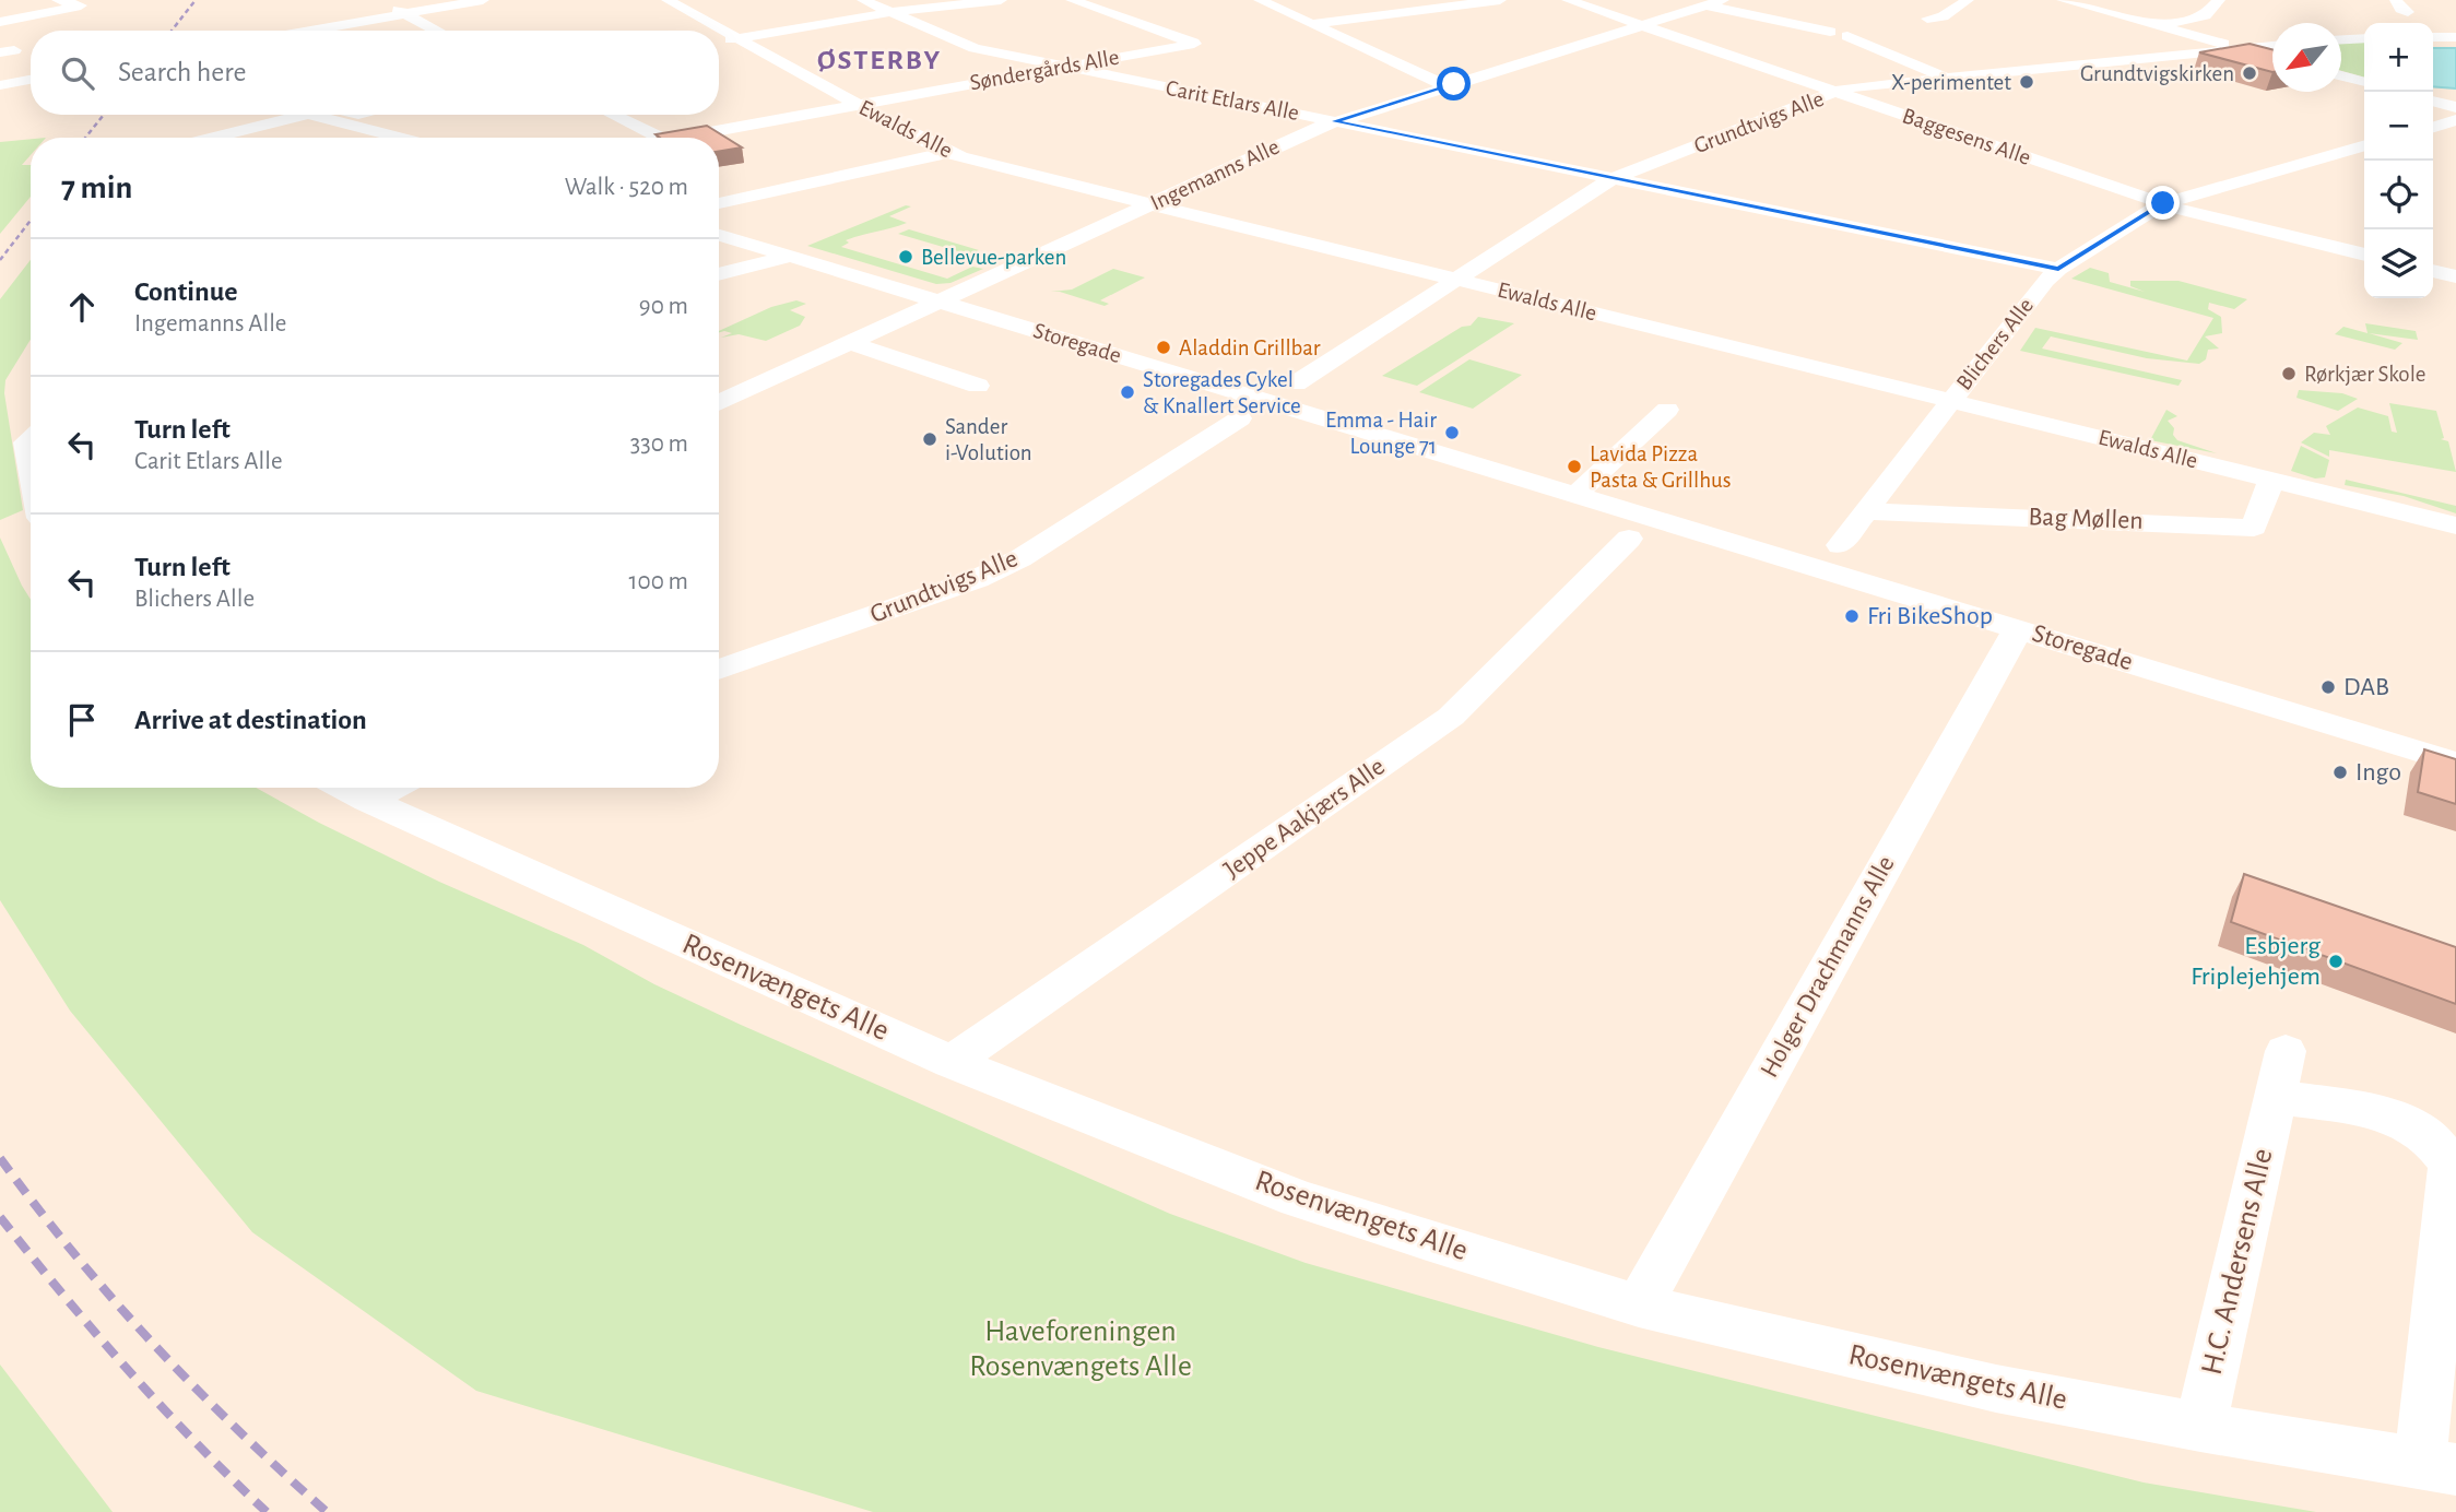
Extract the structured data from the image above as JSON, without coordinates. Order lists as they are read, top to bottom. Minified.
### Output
{"streets":{"street":["Søndergårds Alle","Carit Etlars Alle","Grundtvigs Alle","Ewalds Alle","Baggesens Alle","Ingemanns Alle","Storegade","Blichers Alle","Bag Møllen","Jeppe Aakjærs Alle","Holger Drachmanns Alle","Rosenvængets Alle","H.C. Andersens Alle"]},"crossings":[["Søndergårds Alle","Carit Etlars Alle"],["Søndergårds Alle","Ewalds Alle"],["Carit Etlars Alle","Grundtvigs Alle"],["Carit Etlars Alle","Ingemanns Alle"],["Carit Etlars Alle","Blichers Alle"],["Grundtvigs Alle","Ewalds Alle"],["Grundtvigs Alle","Baggesens Alle"],["Ewalds Alle","Ingemanns Alle"],["Ewalds Alle","Blichers Alle"],["Ewalds Alle","Bag Møllen"],["Baggesens Alle","Ingemanns Alle"],["Baggesens Alle","Blichers Alle"],["Ingemanns Alle","Storegade"],["Storegade","Holger Drachmanns Alle"],["Blichers Alle","Bag Møllen"],["Jeppe Aakjærs Alle","Rosenvængets Alle"],["Holger Drachmanns Alle","Rosenvængets Alle"],["Rosenvængets Alle","H.C. Andersens Alle"]],"districts":["ØSTERBY"],"parks":["Haveforeningen Rosenvængets Alle"],"places":["Grundtvigskirken","X-perimentet","Bellevue-parken","Aladdin Grillbar","Rørkjær Skole","Storegades Cykel & Knallert Service","Emma - Hair Lounge 71","Sander i-Volution","Lavida Pizza Pasta & Grillhus","Fri BikeShop","DAB","Ingo","Esbjerg Friplejehjem"],"north":"bottom left","page":{"map_buttons":["+","−"],"search":"Search here","heading":["7 min","Walk · 520 m"],"list":[["Continue","Ingemanns Alle","90 m"],["Turn left","Carit Etlars Alle","330 m"],["Turn left","Blichers Alle","100 m"],"Arrive at destination"]}}
